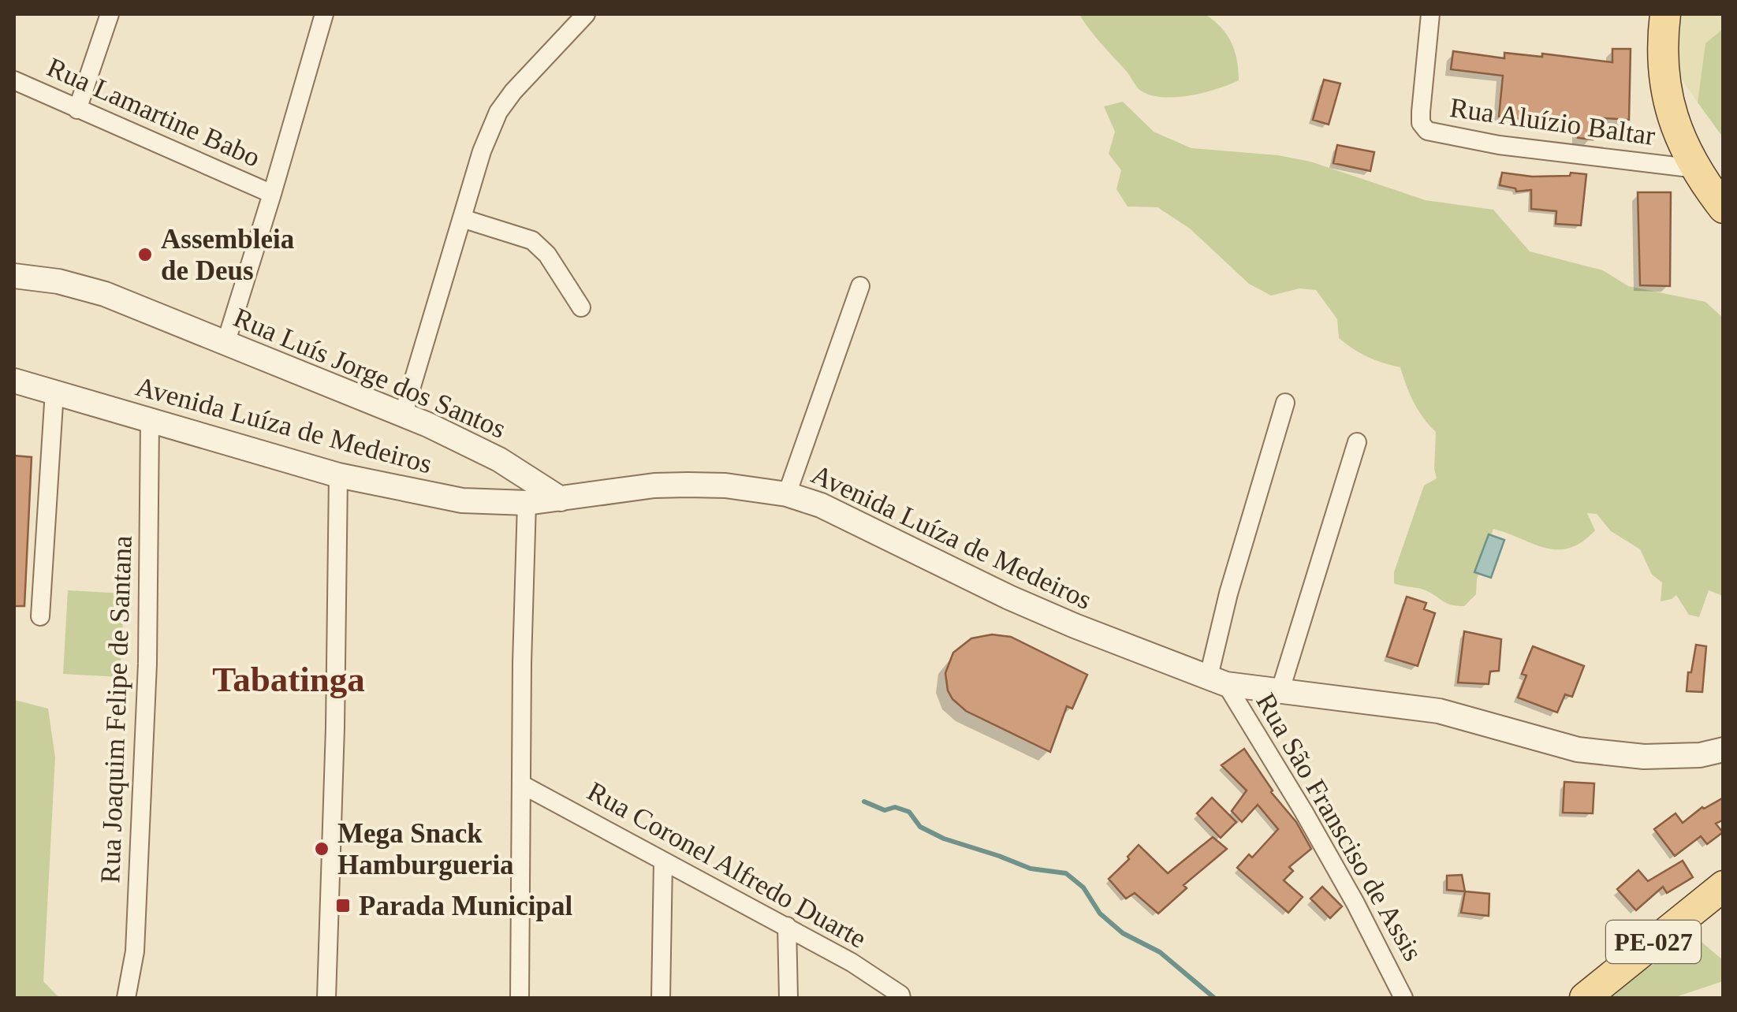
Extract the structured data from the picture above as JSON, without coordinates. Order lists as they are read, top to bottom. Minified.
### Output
{"streets":{"main road":["PE-027"],"street":["Rua Lamartine Babo","Rua Aluízio Baltar","Rua Luís Jorge dos Santos","Avenida Luíza de Medeiros","Rua Joaquim Felipe de Santana","Rua São Fransciso de Assis","Rua Coronel Alfredo Duarte"]},"crossings":[["Rua Luís Jorge dos Santos","Avenida Luíza de Medeiros"],["Avenida Luíza de Medeiros","Rua Joaquim Felipe de Santana"],["Avenida Luíza de Medeiros","Rua São Fransciso de Assis"]],"districts":["Tabatinga"],"places":{"other":["Assembleia de Deus","Mega Snack Hamburgueria"],"transit":["Parada Municipal"]}}
